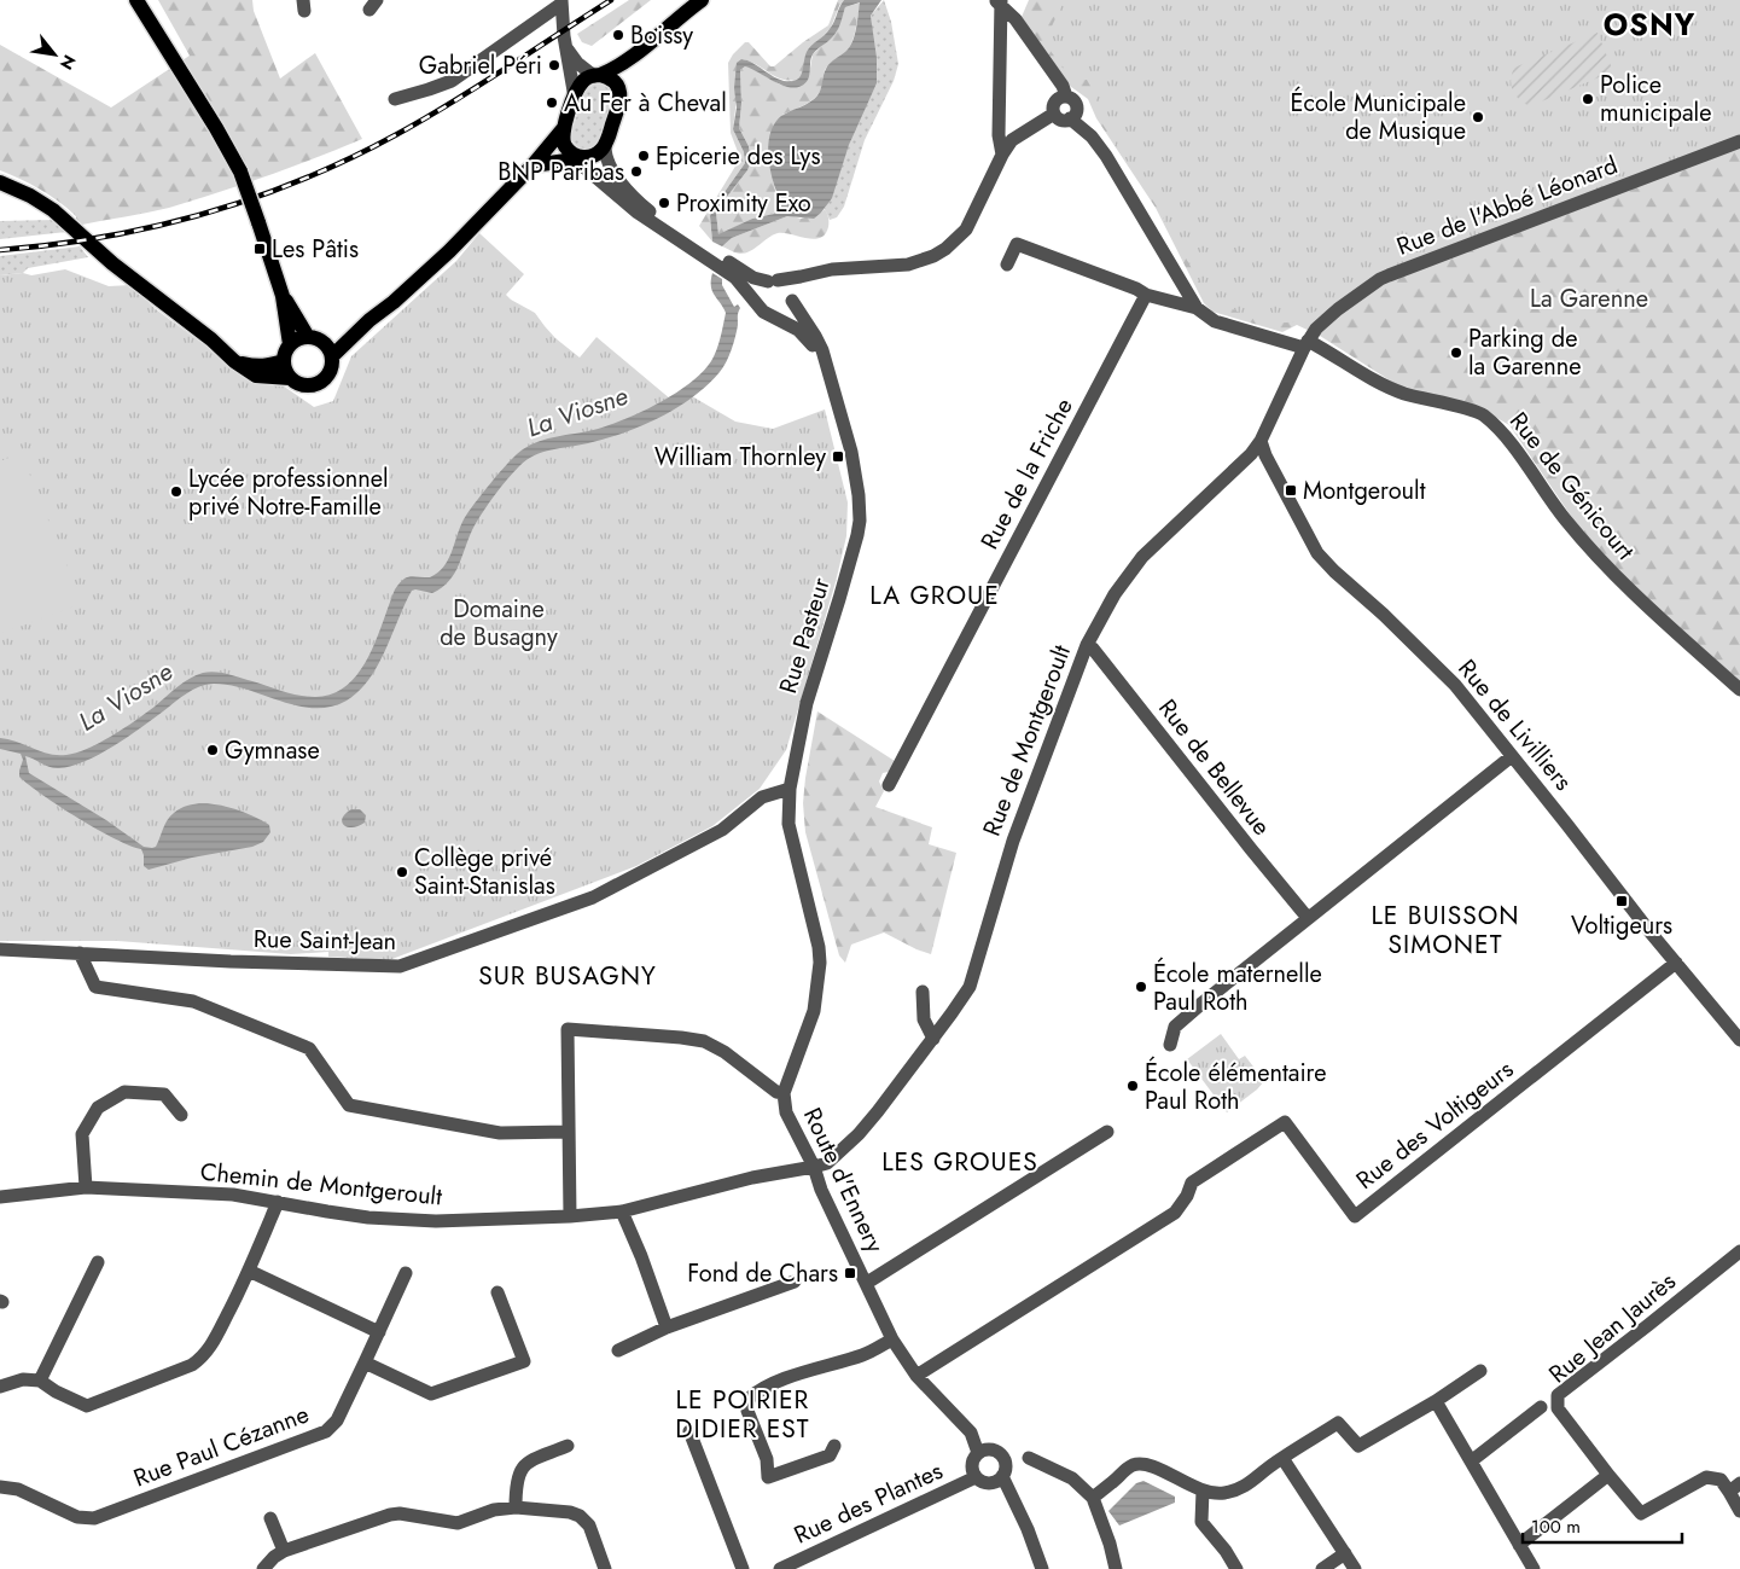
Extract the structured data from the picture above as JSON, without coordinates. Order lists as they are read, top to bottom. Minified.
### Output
{"streets":{"street":["Rue de l'Abbé Léonard","Rue de la Friche","Rue de Génicourt","Rue Pasteur","Rue de Livilliers","Rue de Montgeroult","Rue de Bellevue","Rue Saint-Jean","Rue des Voltigeurs","Route d'Ennery","Chemin de Montgeroult","Rue Jean Jaurès","Rue Paul Cézanne","Rue des Plantes"]},"crossings":[["Rue de l'Abbé Léonard","Rue de Génicourt"],["Rue de l'Abbé Léonard","Rue de Montgeroult"],["Rue de Génicourt","Rue de Montgeroult"],["Rue Pasteur","Rue Saint-Jean"],["Rue Pasteur","Route d'Ennery"],["Rue de Livilliers","Rue de Montgeroult"],["Rue de Livilliers","Rue des Voltigeurs"],["Rue de Montgeroult","Rue de Bellevue"],["Rue de Montgeroult","Route d'Ennery"],["Rue de Montgeroult","Chemin de Montgeroult"],["Rue Saint-Jean","Route d'Ennery"],["Rue des Voltigeurs","Route d'Ennery"],["Route d'Ennery","Chemin de Montgeroult"],["Route d'Ennery","Rue des Plantes"]],"districts":["OSNY","LA GROUE","LE BUISSON SIMONET","SUR BUSAGNY","LES GROUES","LE POIRIER DIDIER EST"],"water":["La Viosne"],"parks":["La Garenne","Domaine de Busagny"],"places":{"other":["Boissy","Gabriel Péri","Police municipale","Au Fer à Cheval","École Municipale de Musique","Epicerie des Lys","BNP Paribas","Proximity Exo","Parking de la Garenne","Lycée professionnel privé Notre-Famille","Gymnase","Collège privé Saint-Stanislas","École maternelle Paul Roth","École élémentaire Paul Roth"],"transit":["Les Pâtis","William Thornley","Montgeroult","Voltigeurs","Fond de Chars"]},"scale_bar":"100 m","north":"bottom right"}
